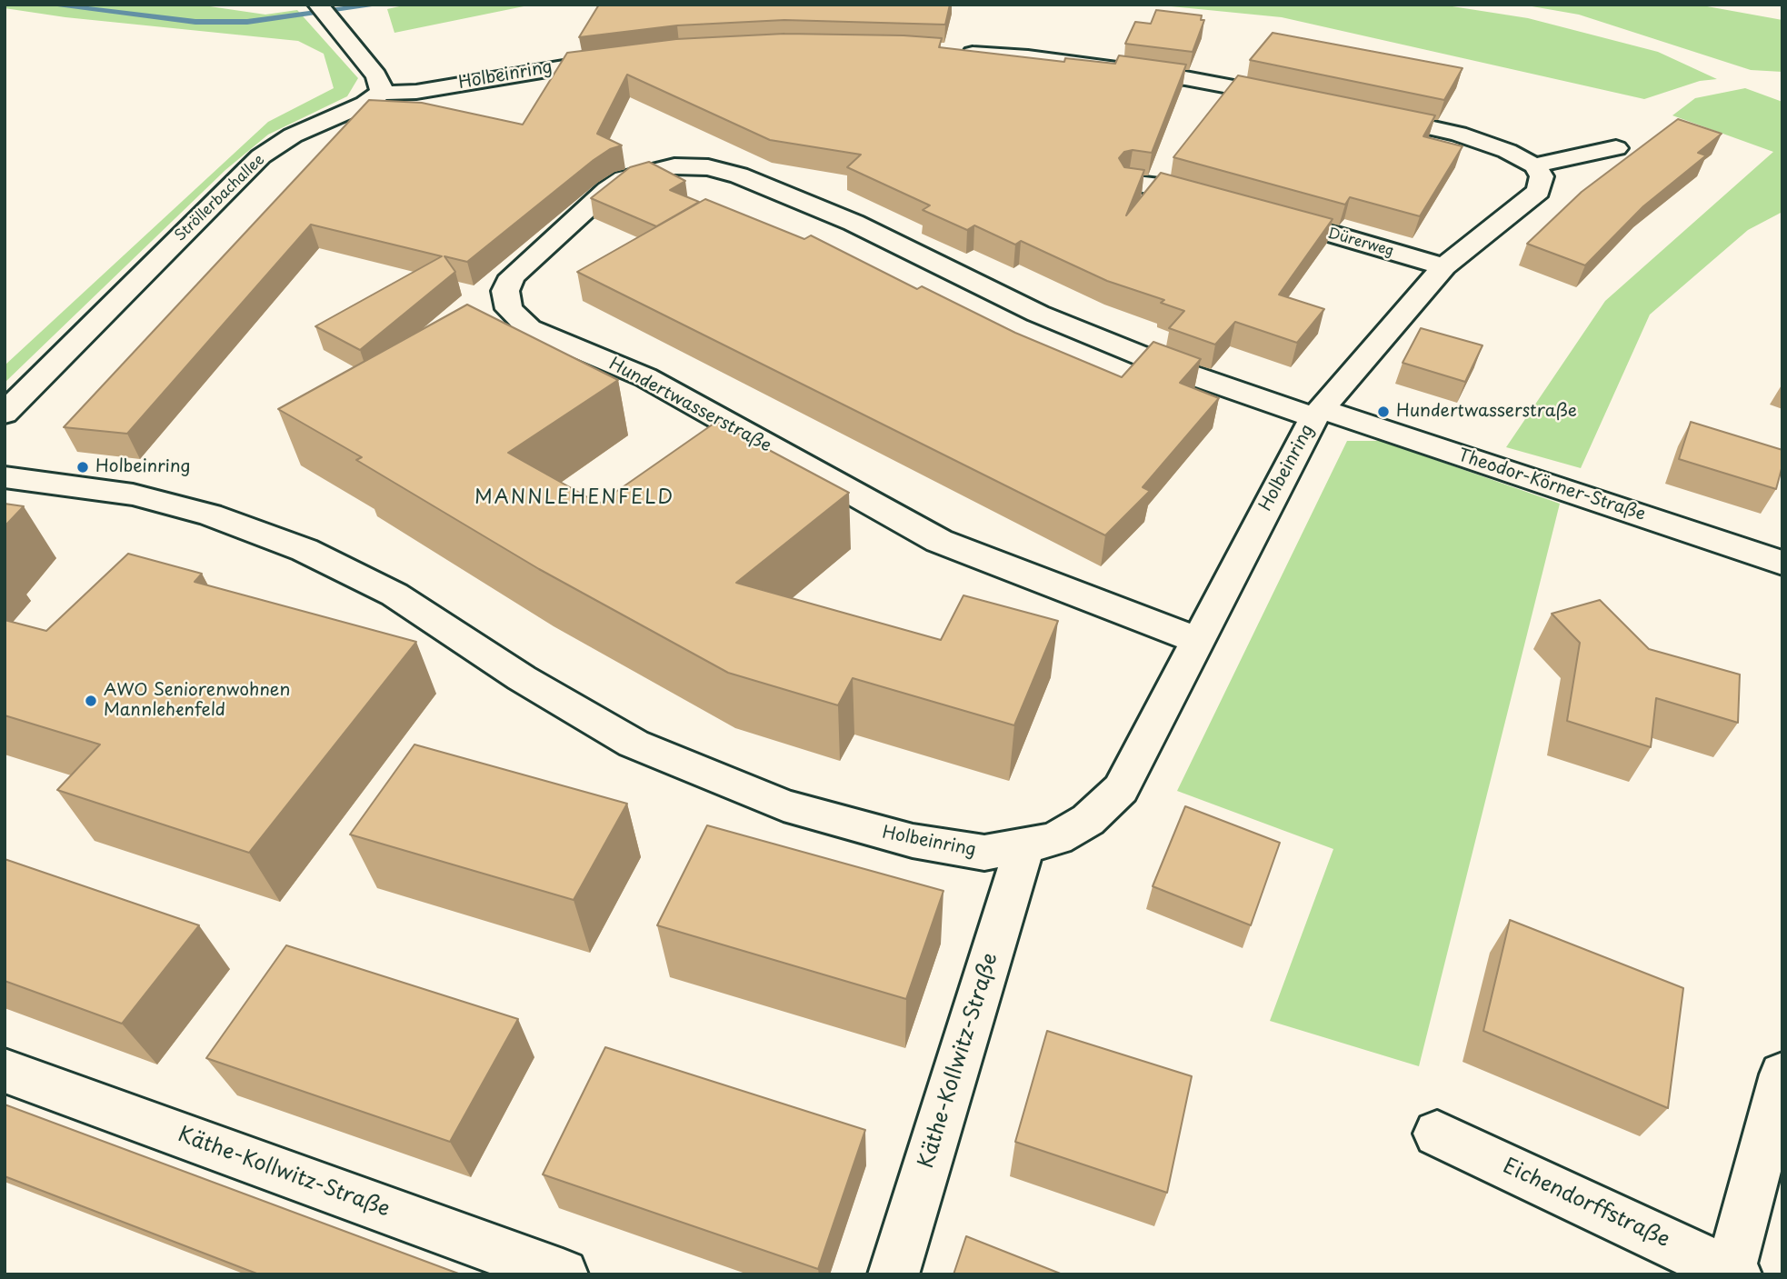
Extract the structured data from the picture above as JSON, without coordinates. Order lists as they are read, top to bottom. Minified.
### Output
{"streets":{"street":["Holbeinring","Ströllerbachallee","Dürerweg","Hundertwasserstraße","Theodor-Körner-Straße","Käthe-Kollwitz-Straße","Eichendorffstraße"]},"crossings":[["Holbeinring","Ströllerbachallee"],["Holbeinring","Dürerweg"],["Holbeinring","Hundertwasserstraße"],["Holbeinring","Theodor-Körner-Straße"],["Holbeinring","Käthe-Kollwitz-Straße"],["Hundertwasserstraße","Theodor-Körner-Straße"]],"districts":["MANNLEHENFELD"],"places":["Hundertwasserstraße","Holbeinring","AWO Seniorenwohnen Mannlehenfeld"]}
